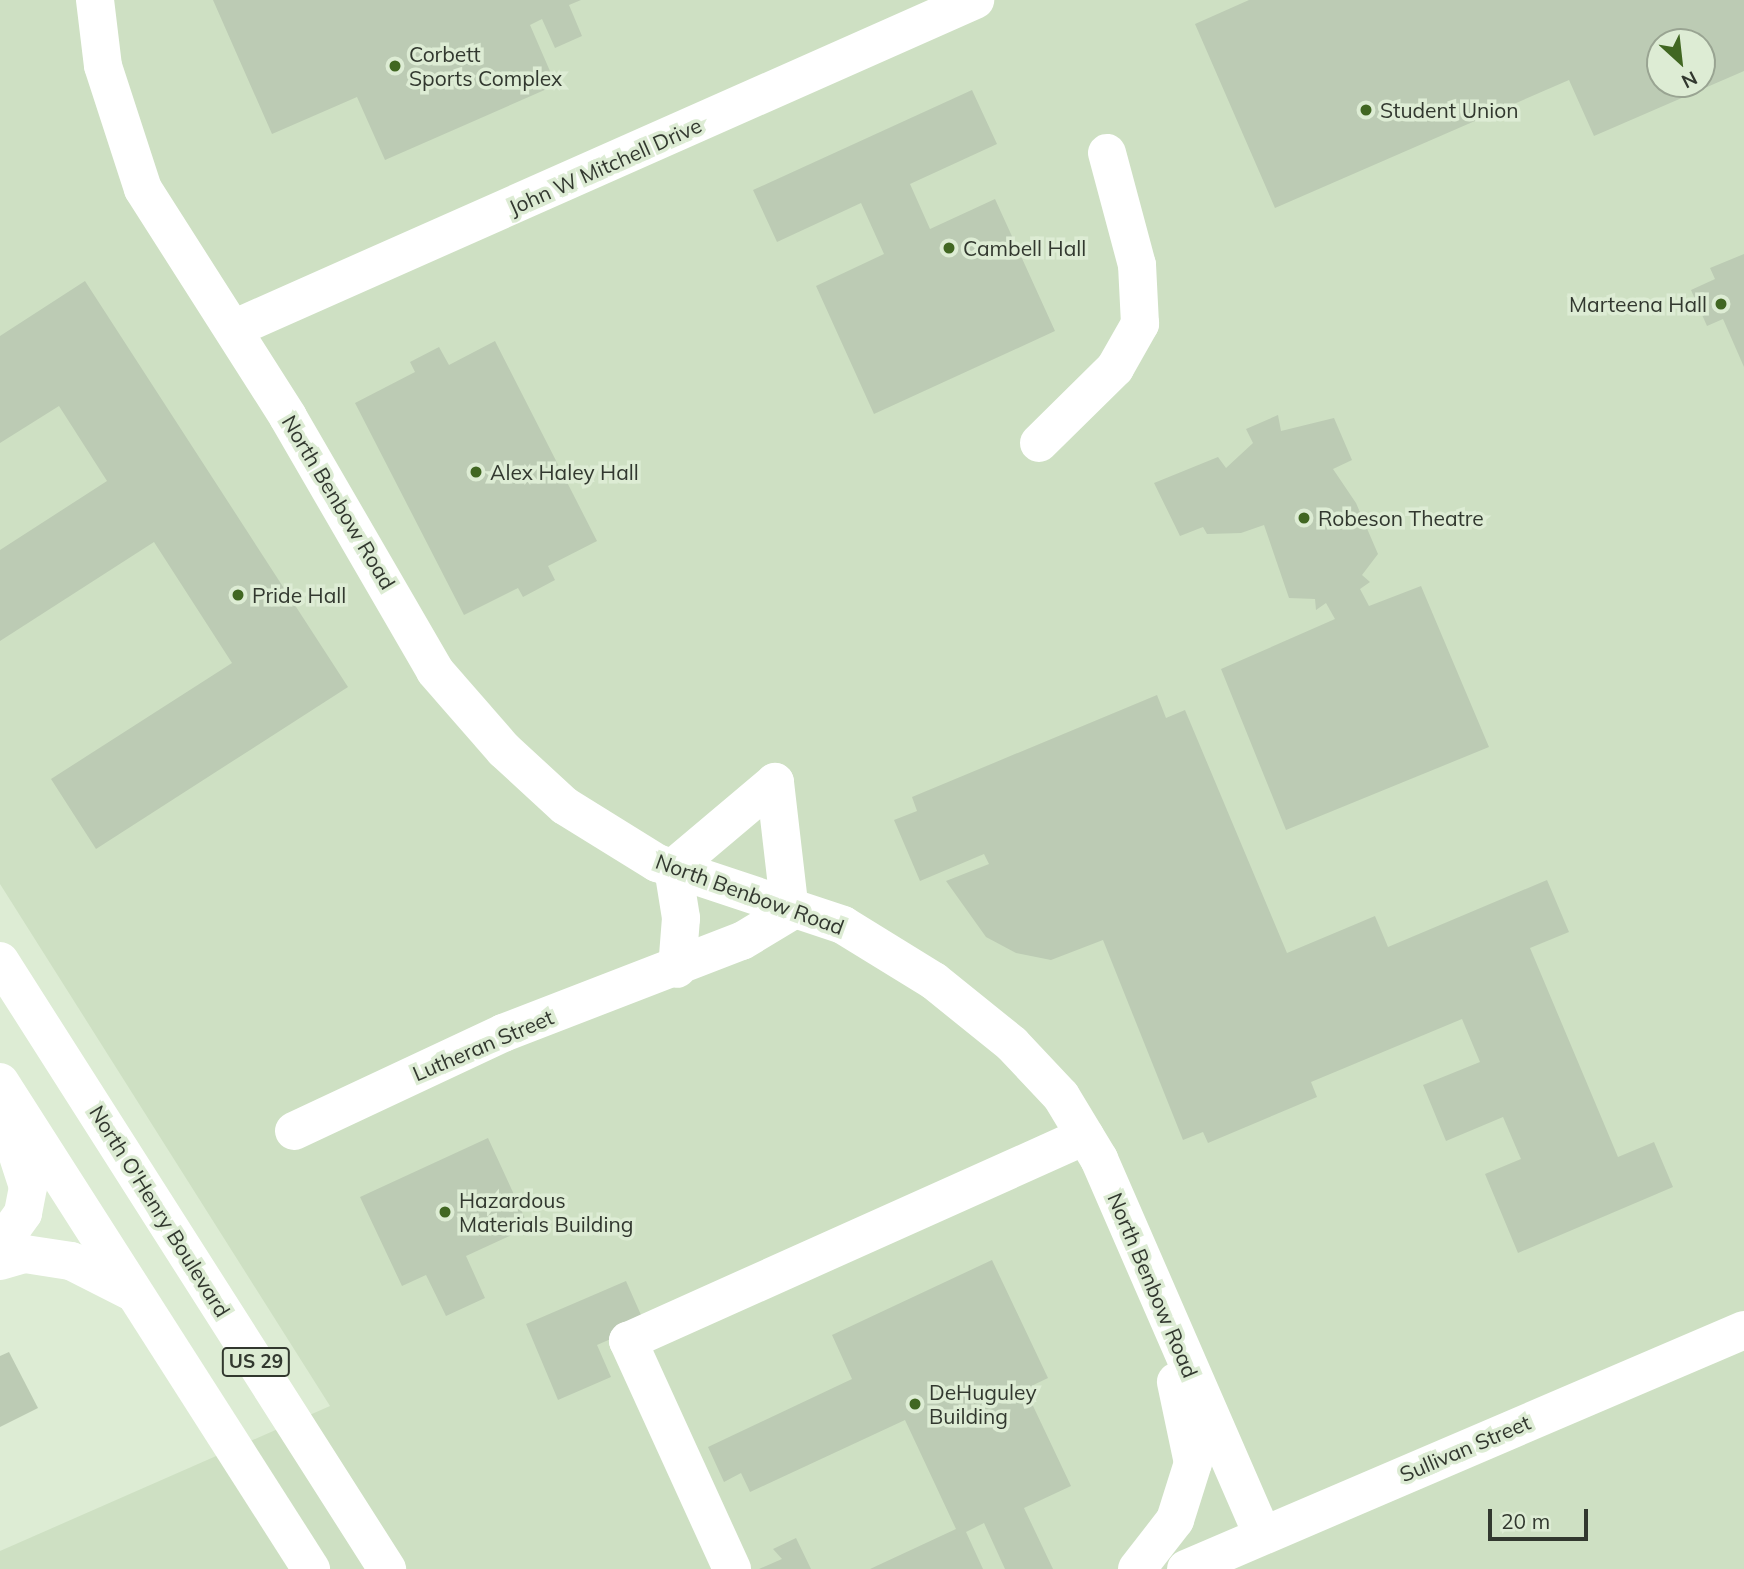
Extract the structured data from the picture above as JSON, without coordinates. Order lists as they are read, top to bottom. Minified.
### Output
{"streets":{"main road":["John W Mitchell Drive","North Benbow Road","Lutheran Street","North O'Henry Boulevard","US 29","Sullivan Street"]},"crossings":[["John W Mitchell Drive","North Benbow Road"],["North Benbow Road","Lutheran Street"],["North Benbow Road","Sullivan Street"]],"places":["Corbett Sports Complex","Student Union","Cambell Hall","Marteena Hall","Alex Haley Hall","Robeson Theatre","Pride Hall","Hazardous Materials Building","DeHuguley Building"],"scale_bar":"20 m","north":"bottom right"}
